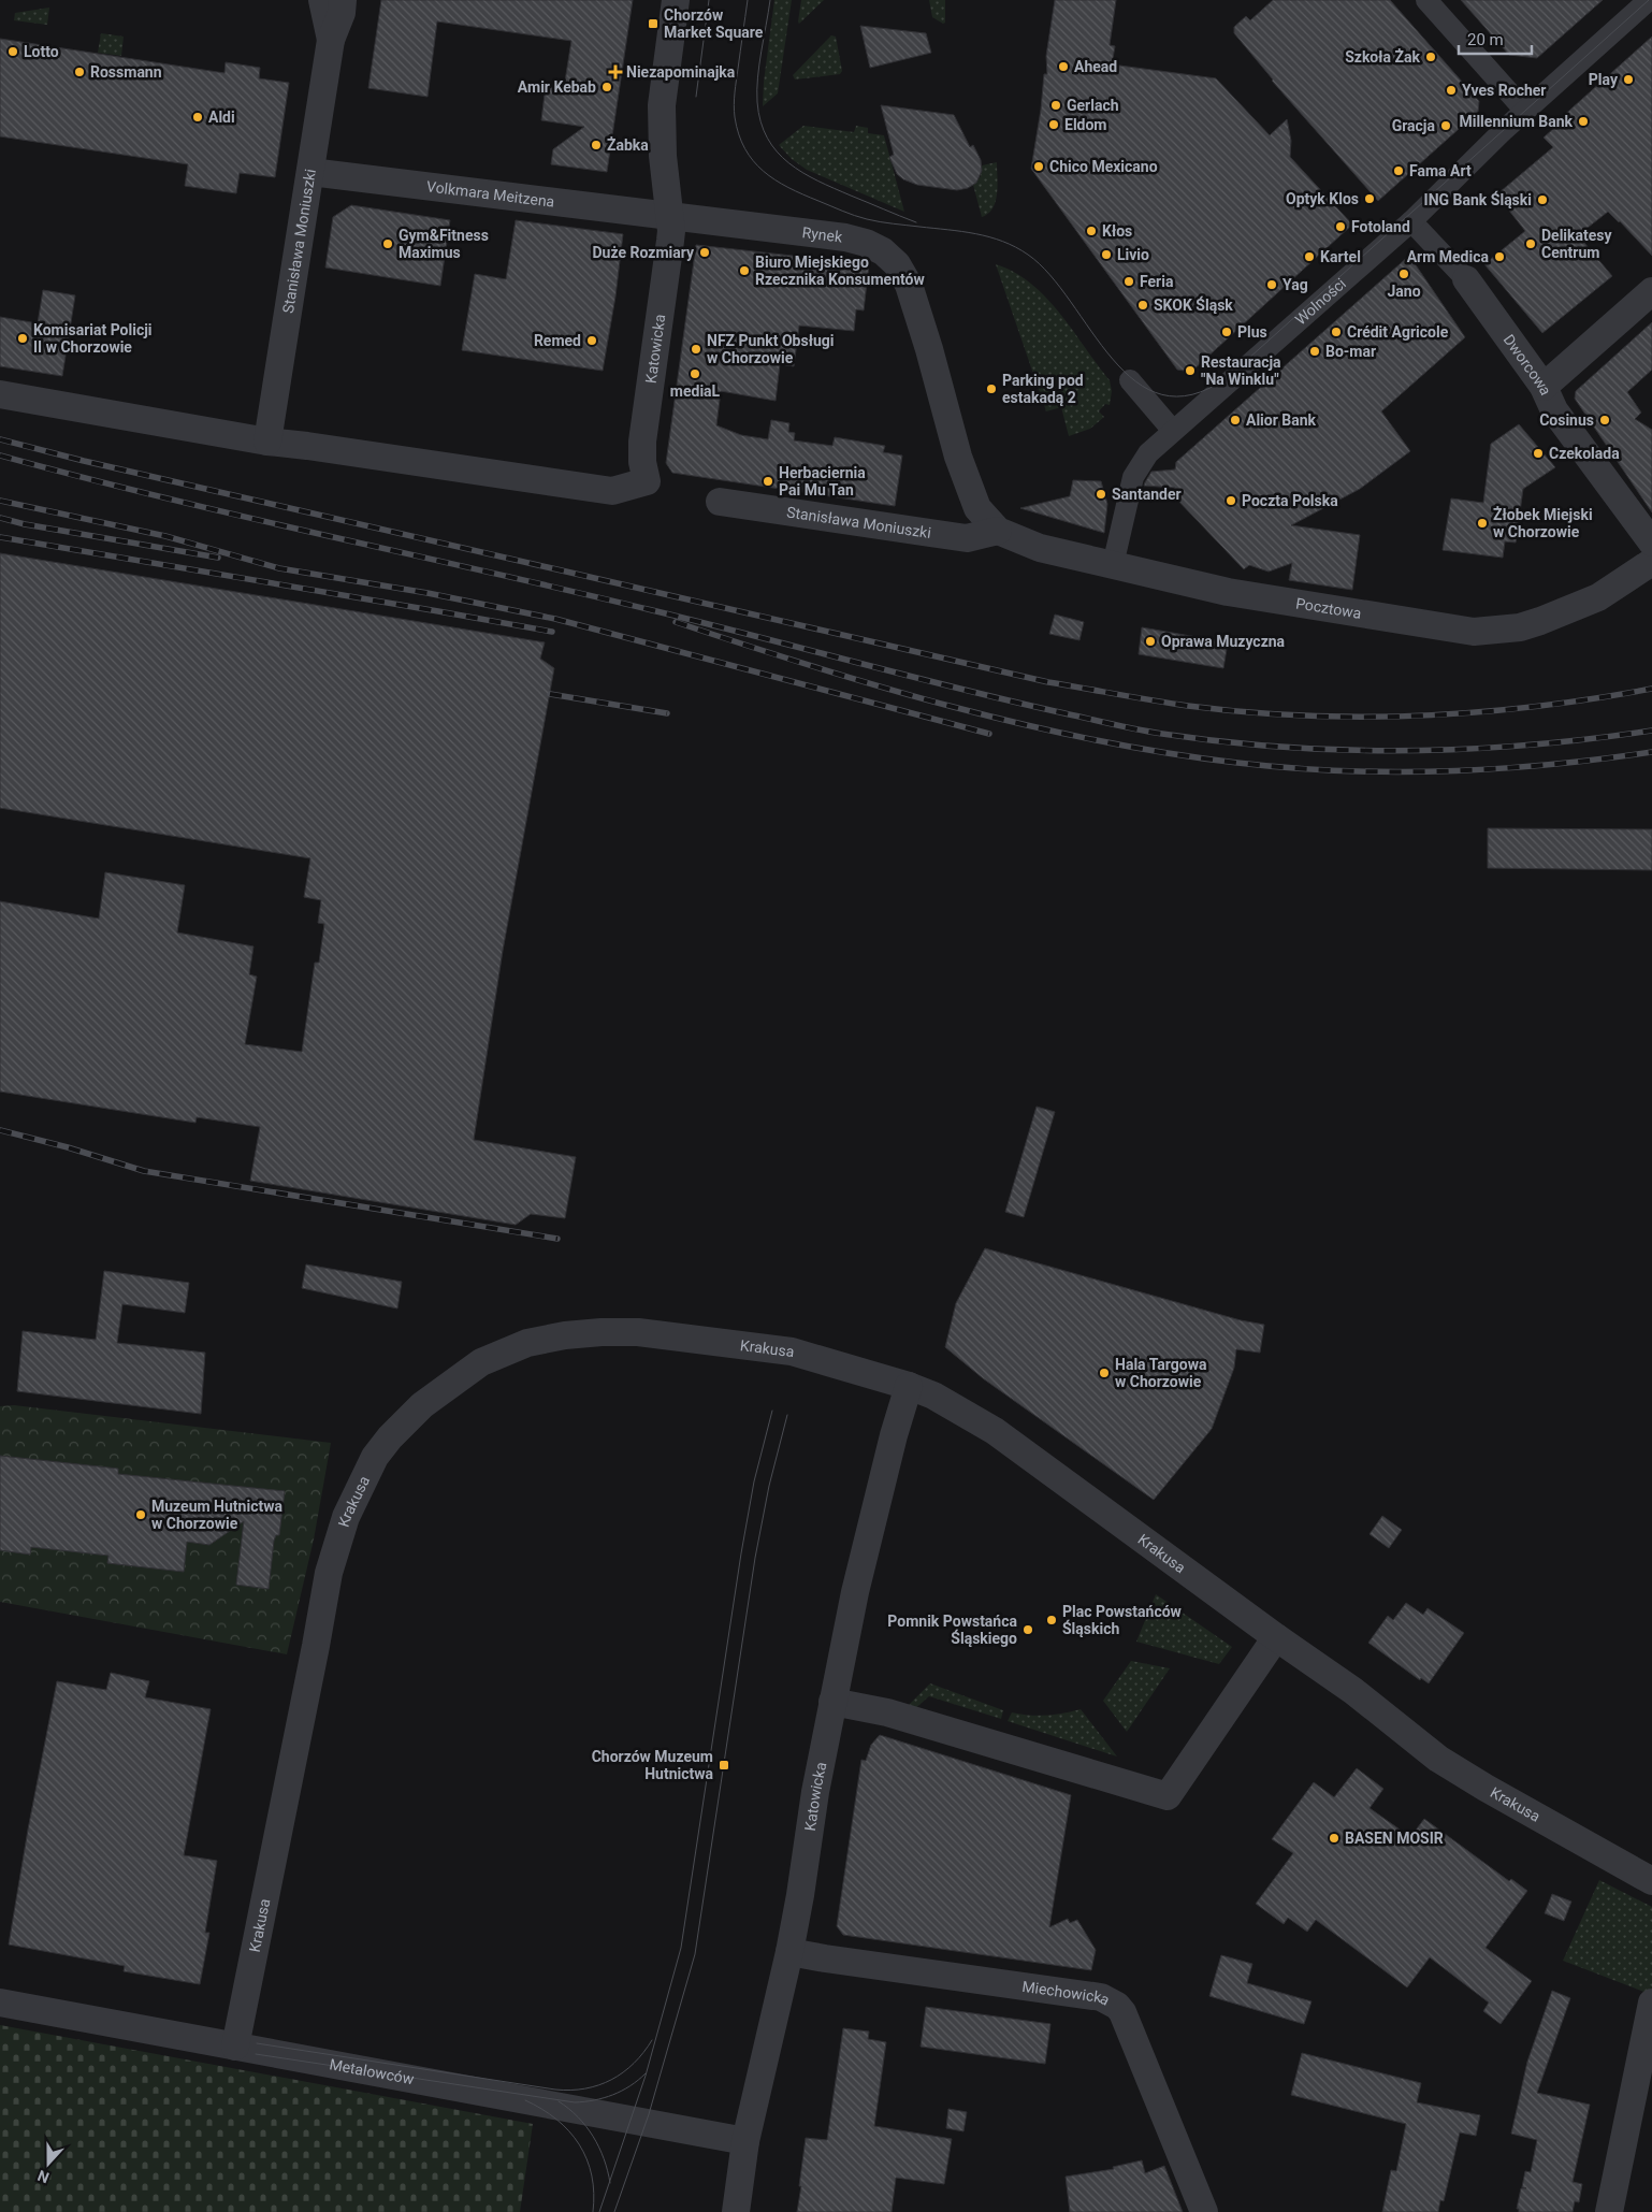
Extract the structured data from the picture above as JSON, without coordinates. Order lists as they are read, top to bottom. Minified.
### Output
{"streets":{"street":["Volkmara Meitzena","Rynek","Stanisława Moniuszki","Wolności","Katowicka","Dworcowa","Pocztowa","Krakusa","Miechowicka","Metalowców"]},"crossings":[["Volkmara Meitzena","Rynek"],["Volkmara Meitzena","Stanisława Moniuszki"],["Volkmara Meitzena","Katowicka"],["Rynek","Stanisława Moniuszki"],["Rynek","Katowicka"],["Rynek","Pocztowa"],["Stanisława Moniuszki","Katowicka"],["Stanisława Moniuszki","Pocztowa"],["Wolności","Dworcowa"],["Wolności","Pocztowa"],["Katowicka","Krakusa"],["Katowicka","Miechowicka"],["Katowicka","Metalowców"],["Krakusa","Metalowców"]],"places":{"transit":["Chorzów Market Square","Chorzów Muzeum Hutnictwa"],"other":["Lotto","Szkoła Żak","Ahead","Rossmann","Play","Amir Kebab","Yves Rocher","Gerlach","Aldi","Millennium Bank","Eldom","Gracja","Żabka","Chico Mexicano","Fama Art","Optyk Klos","ING Bank Śląski","Fotoland","Kłos","Gym&Fitness Maximus","Delikatesy Centrum","Duże Rozmiary","Livio","Kartel","Arm Medica","Biuro Miejskiego Rzecznika Konsumentów","Jano","Feria","Yag","SKOK Śląsk","Plus","Crédit Agricole","Komisariat Policji II w Chorzowie","Remed","NFZ Punkt Obsługi w Chorzowie","Bo-mar","Restauracja \"Na Winklu\"","mediaL","Parking pod estakadą 2","Alior Bank","Cosinus","Czekolada","Herbaciernia Pai Mu Tan","Santander","Poczta Polska","Żłobek Miejski w Chorzowie","Oprawa Muzyczna","Hala Targowa w Chorzowie","Muzeum Hutnictwa w Chorzowie","Plac Powstańców Śląskich","Pomnik Powstańca Śląskiego","BASEN MOSIR"],"health":["Niezapominajka"]},"scale_bar":"20 m","north":"bottom"}
